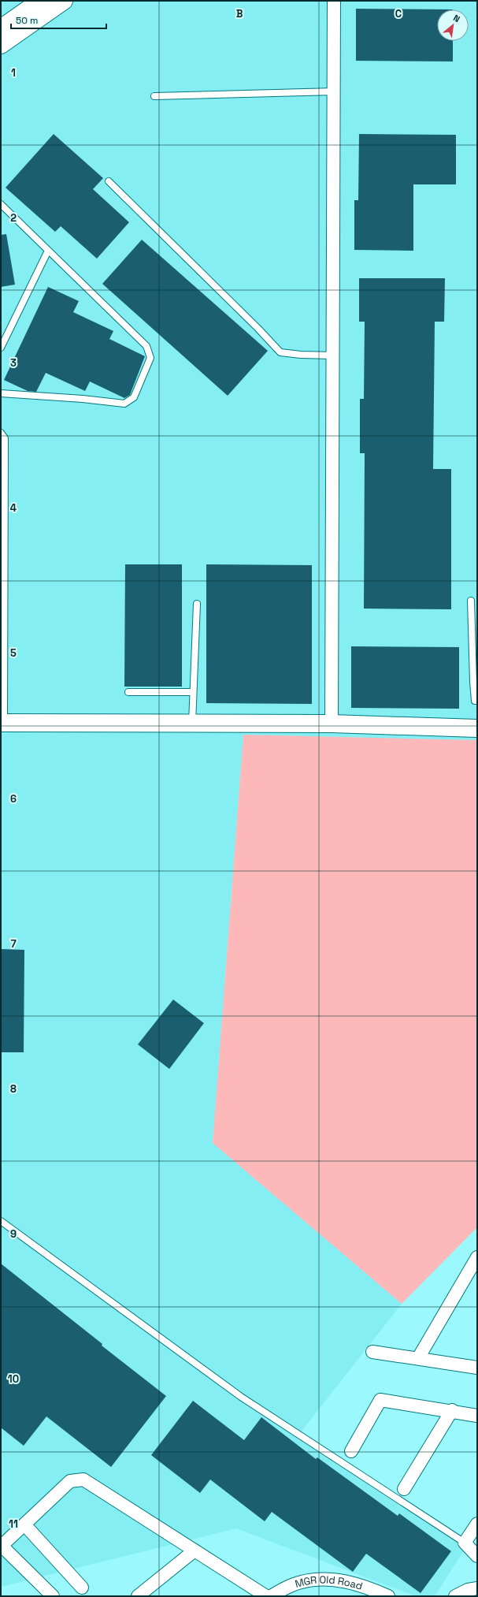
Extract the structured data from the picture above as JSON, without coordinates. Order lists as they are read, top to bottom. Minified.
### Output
{"streets":{"street":["MGR Old Road"]},"scale_bar":"50 m","north":"top right","grid":{"columns":["B","C"],"rows":["1","2","3","4","5","6","7","8","9","10","11"]}}
